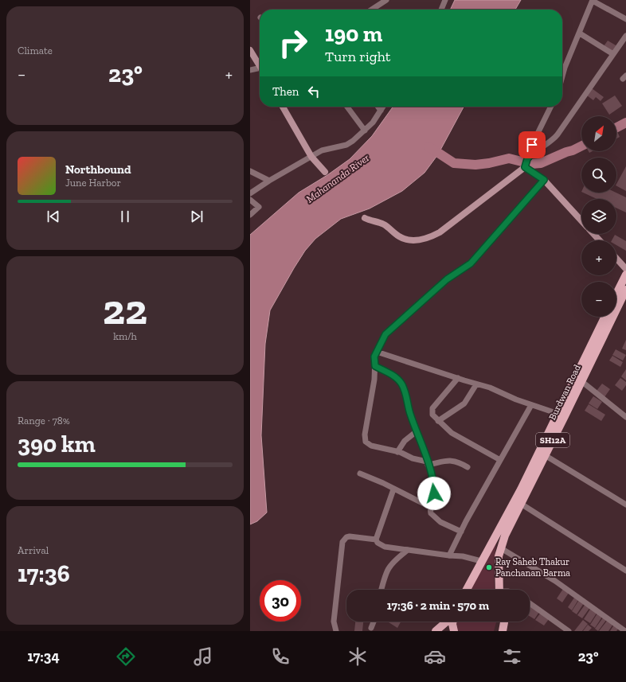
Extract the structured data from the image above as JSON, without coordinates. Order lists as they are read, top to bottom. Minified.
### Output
{"streets":{"main road":["Burdwan Road","SH12A"]},"water":["Mahananda River"],"places":["Ray Saheb Thakur Panchanan Barma"],"north":"top right","page":{"tile":["Climate",["22","km/h"],["Range · 78%","390 km"],["Arrival","17:36"]],"turn":["190 m","Turn right"],"heat":["−","23°","+"],"then":"Then","map_buttons":["+","−"],"song":["Northbound","June Harbor"],"limit":"30","trip":"17:36 · 2 min · 570 m","tabs":["17:34","23°"]}}
